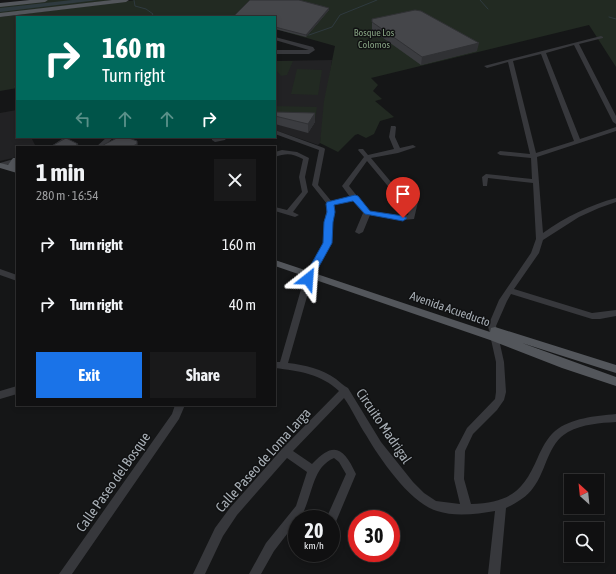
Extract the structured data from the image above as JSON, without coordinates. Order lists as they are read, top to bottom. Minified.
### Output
{"streets":{"main road":["Avenida Acueducto"],"street":["Circuito Madrigal","Calle Paseo de Loma Larga","Calle Paseo del Bosque"]},"crossings":[["Circuito Madrigal","Calle Paseo de Loma Larga"]],"parks":["Bosque Los Colomos"],"north":"top left","page":{"turn":["160 m","Turn right"],"heading":["1 min","280 m · 16:54"],"list":[{"name":"Turn right","value":"160 m"},{"name":"Turn right","value":"40 m"}],"buttons":["Exit","Share"],"speed":"20 km/h","limit":"30"}}
